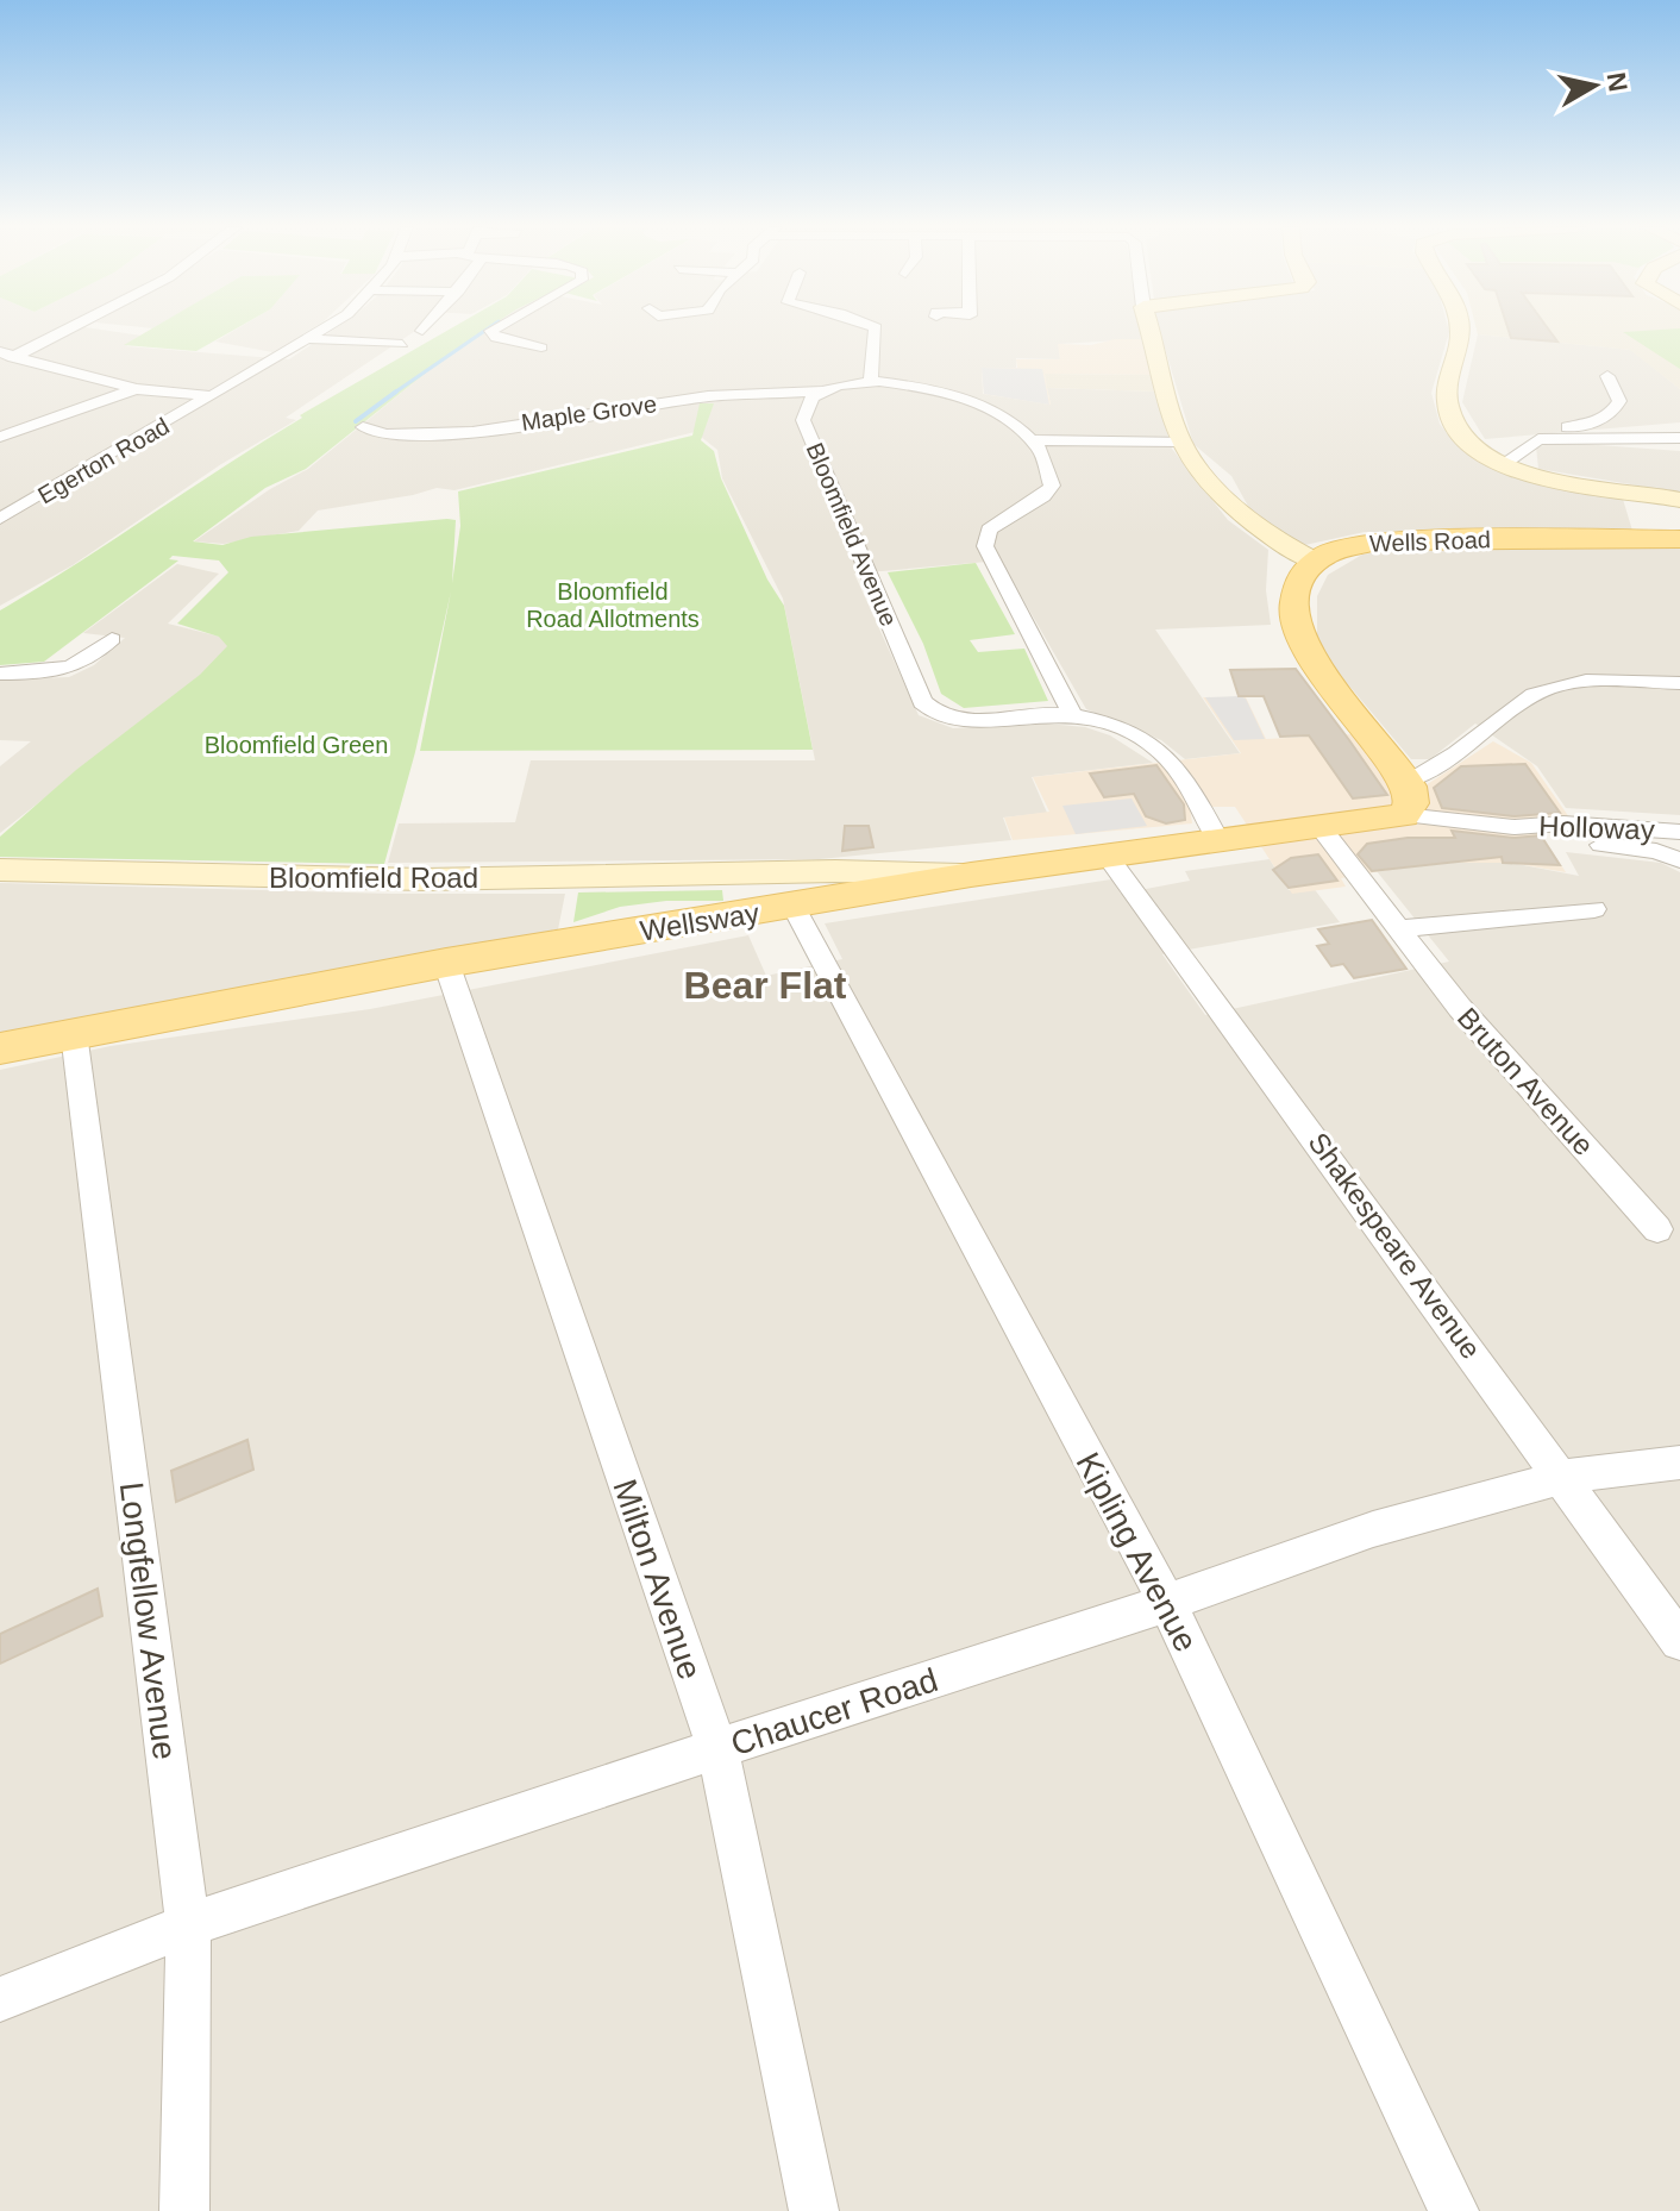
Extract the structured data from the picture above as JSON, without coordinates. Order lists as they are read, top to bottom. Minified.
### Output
{"streets":{"main road":["Wells Road","Wellsway"],"street":["Maple Grove","Egerton Road","Bloomfield Avenue","Holloway","Bloomfield Road","Bruton Avenue","Shakespeare Avenue","Kipling Avenue","Milton Avenue","Longfellow Avenue","Chaucer Road"]},"crossings":[["Maple Grove","Bloomfield Avenue"],["Bloomfield Avenue","Wellsway"],["Bloomfield Road","Wellsway"],["Wellsway","Bruton Avenue"],["Wellsway","Shakespeare Avenue"],["Wellsway","Kipling Avenue"],["Wellsway","Milton Avenue"],["Wellsway","Longfellow Avenue"],["Shakespeare Avenue","Chaucer Road"],["Kipling Avenue","Chaucer Road"],["Milton Avenue","Chaucer Road"],["Longfellow Avenue","Chaucer Road"]],"districts":["Bear Flat"],"parks":["Bloomfield Road Allotments","Bloomfield Green"],"north":"right"}
